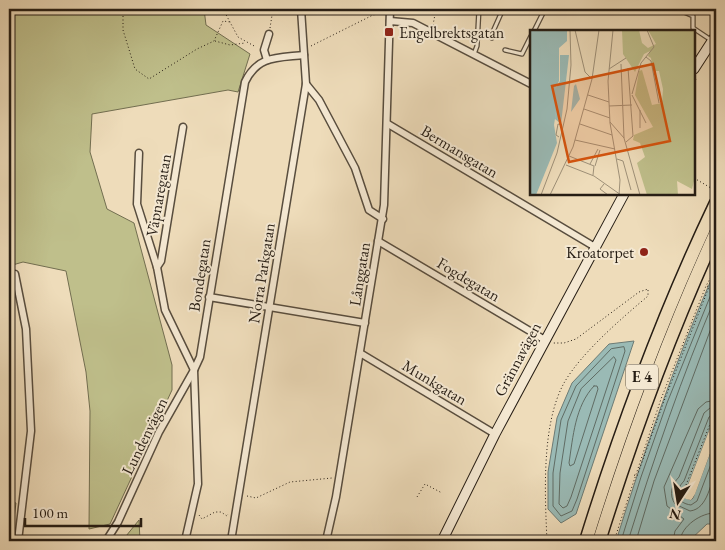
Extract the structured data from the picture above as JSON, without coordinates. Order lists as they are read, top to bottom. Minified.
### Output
{"streets":{"highway":["E 4"],"main road":["Grännavägen"],"street":["Bermansgatan","Väpnaregatan","Norra Parkgatan","Långgatan","Bondegatan","Fogdegatan","Munkgatan","Lundenvägen"]},"crossings":[["Bermansgatan","Långgatan"],["Bermansgatan","Grännavägen"],["Väpnaregatan","Bondegatan"],["Väpnaregatan","Lundenvägen"],["Långgatan","Fogdegatan"],["Långgatan","Munkgatan"],["Bondegatan","Lundenvägen"],["Fogdegatan","Grännavägen"],["Grännavägen","Munkgatan"]],"places":{"transit":["Engelbrektsgatan"],"other":["Kroatorpet"]},"scale_bar":"100 m","north":"bottom"}
